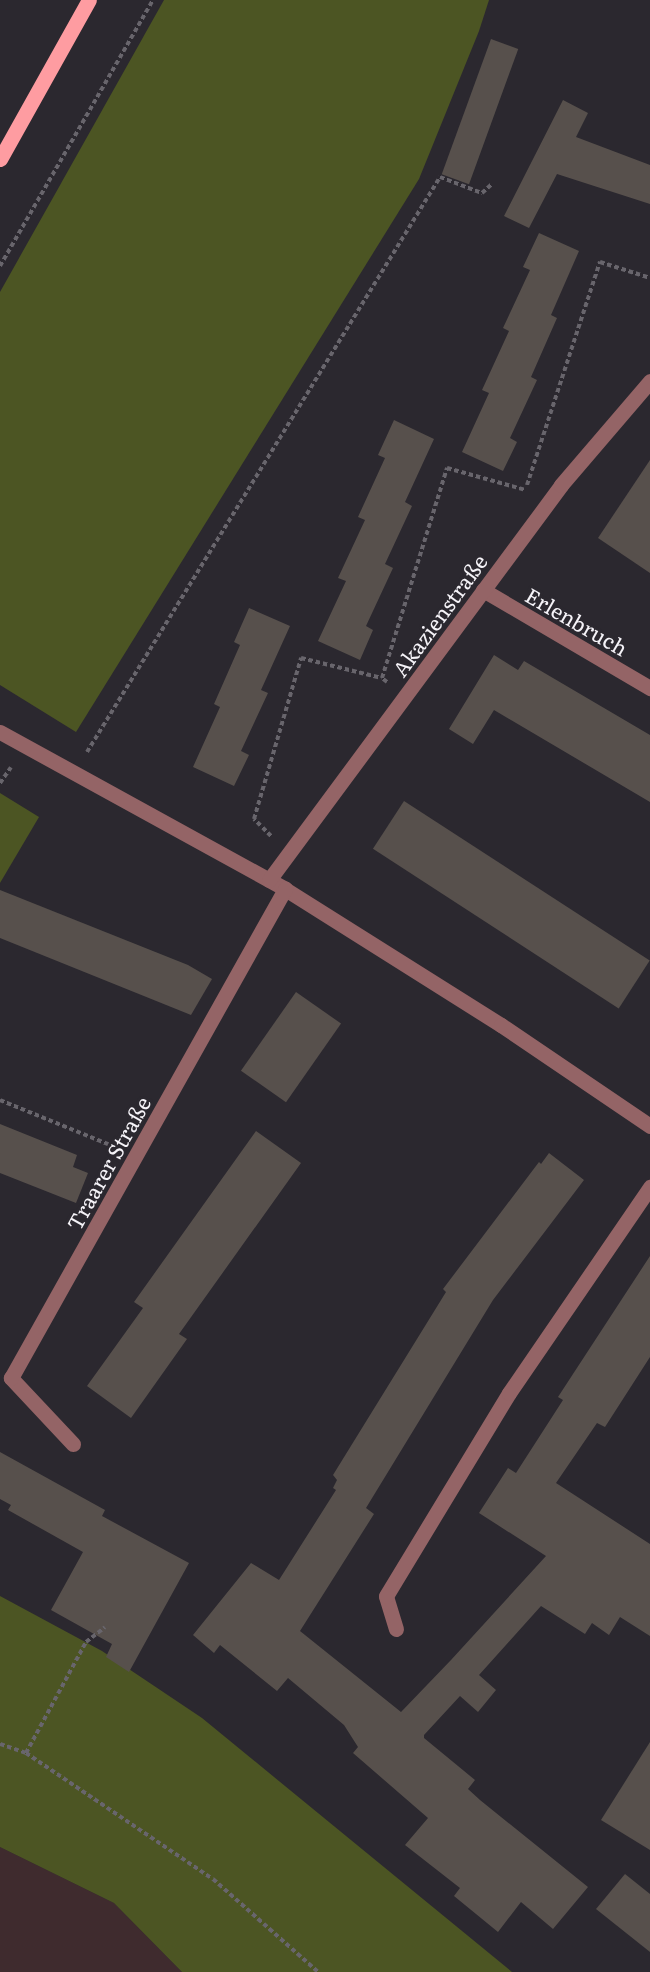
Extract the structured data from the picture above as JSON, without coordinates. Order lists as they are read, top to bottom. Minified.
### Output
{"streets":{"street":["Akazienstraße","Erlenbruch","Traarer Straße"]},"crossings":[["Akazienstraße","Erlenbruch"]]}
